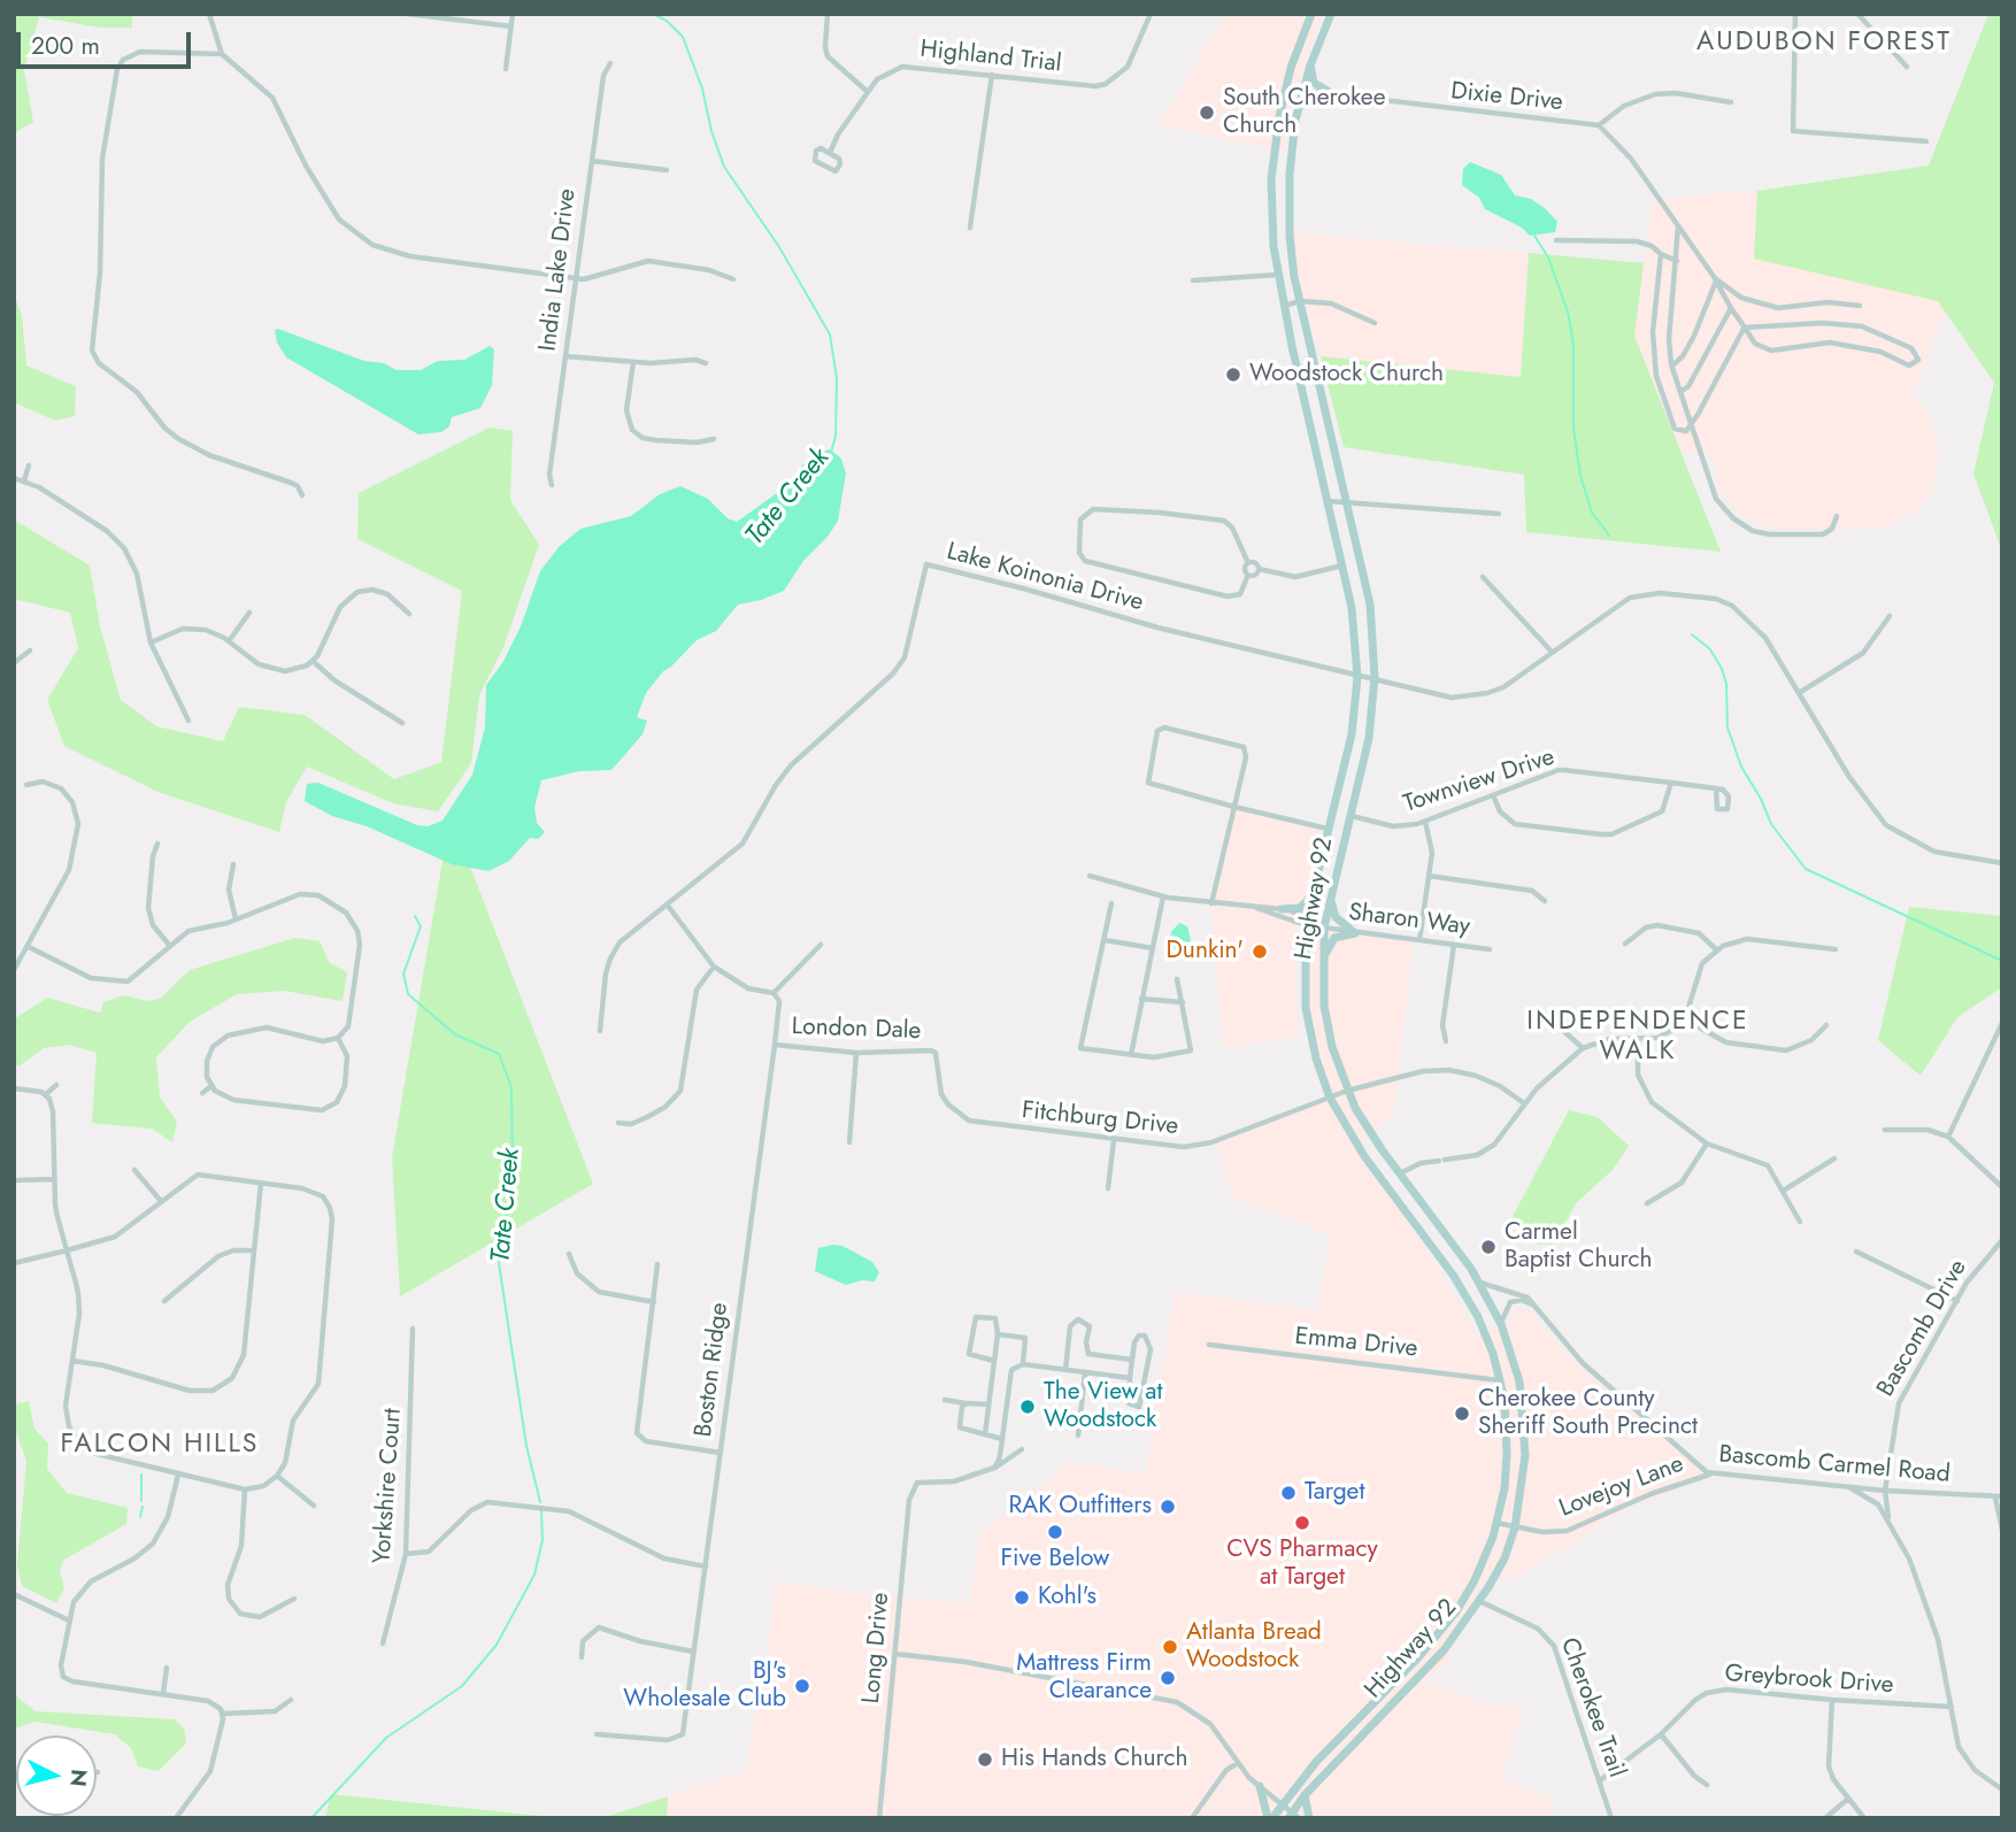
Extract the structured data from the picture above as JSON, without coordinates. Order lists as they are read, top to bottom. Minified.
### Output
{"streets":{"main road":["Highway 92"],"street":["Highland Trial","Dixie Drive","India Lake Drive","Lake Koinonia Drive","Townview Drive","Sharon Way","London Dale","Fitchburg Drive","Bascomb Drive","Emma Drive","Boston Ridge","Bascomb Carmel Road","Yorkshire Court","Lovejoy Lane","Long Drive","Greybrook Drive","Cherokee Trail"]},"crossings":[["Dixie Drive","Highway 92"],["Lake Koinonia Drive","Highway 92"],["Lake Koinonia Drive","London Dale"],["Townview Drive","Highway 92"],["Highway 92","Sharon Way"],["Highway 92","Fitchburg Drive"],["Highway 92","Emma Drive"],["Highway 92","Bascomb Carmel Road"],["Highway 92","Lovejoy Lane"],["Highway 92","Cherokee Trail"],["London Dale","Fitchburg Drive"],["London Dale","Boston Ridge"],["Bascomb Drive","Bascomb Carmel Road"],["Bascomb Carmel Road","Lovejoy Lane"],["Greybrook Drive","Cherokee Trail"]],"districts":["AUDUBON FOREST","INDEPENDENCE WALK","FALCON HILLS"],"water":["Tate Creek"],"places":["South Cherokee Church","Woodstock Church","Dunkin'","Carmel Baptist Church","The View at Woodstock","Cherokee County Sheriff South Precinct","Target","RAK Outfitters","CVS Pharmacy at Target","Five Below","Kohl's","Atlanta Bread Woodstock","Mattress Firm Clearance","BJ's Wholesale Club","His Hands Church"],"scale_bar":"200 m","north":"right"}
